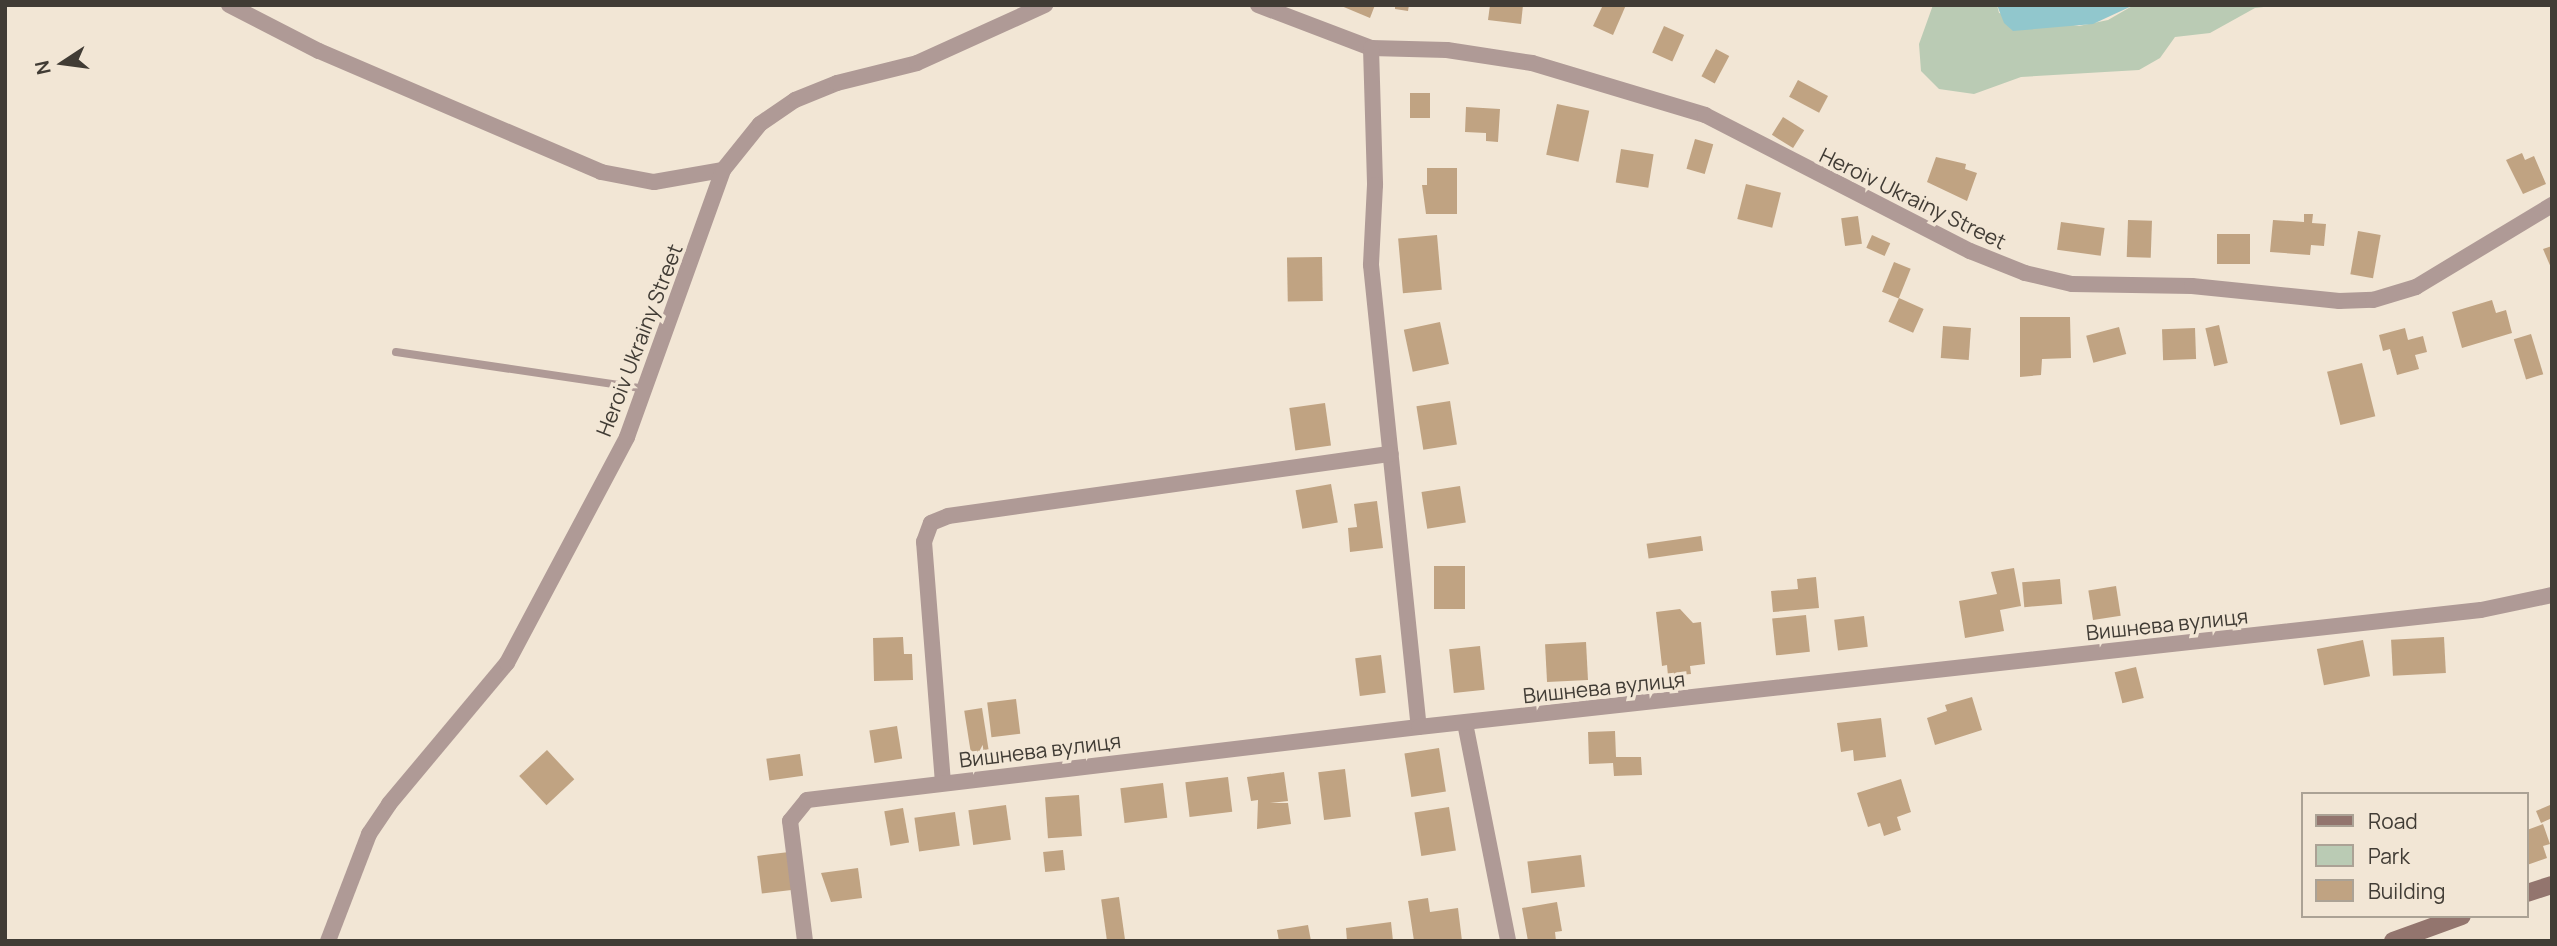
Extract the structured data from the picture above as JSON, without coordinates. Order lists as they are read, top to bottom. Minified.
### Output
{"streets":{"street":["Heroiv Ukrainy Street","Вишнева вулиця"]},"legend":["Road","Park","Building"],"north":"left"}
